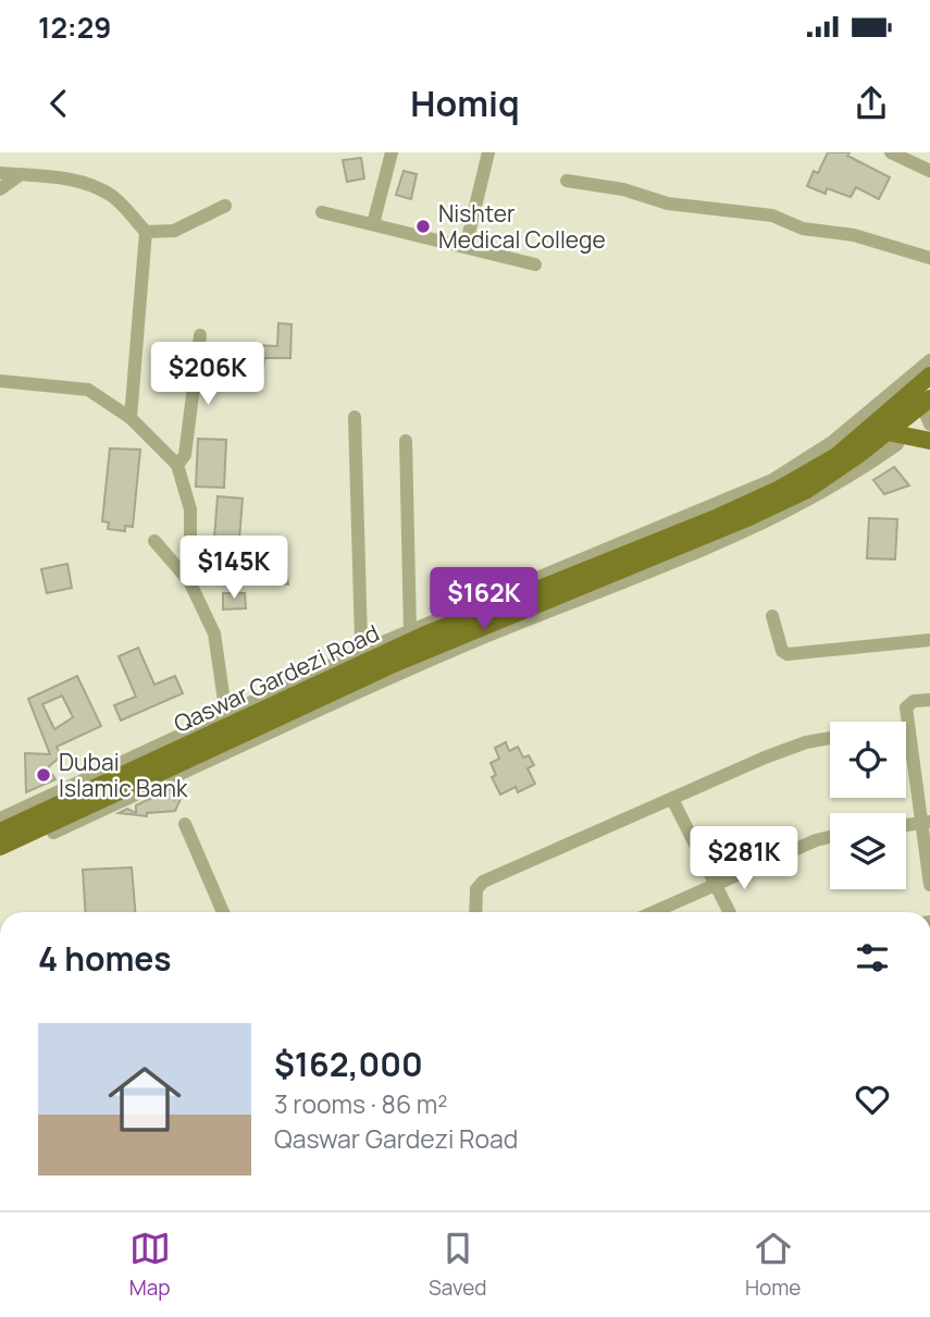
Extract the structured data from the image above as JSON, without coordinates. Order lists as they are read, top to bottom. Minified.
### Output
{"streets":{"main road":["Qaswar Gardezi Road"]},"places":["Nishter Medical College","Dubai Islamic Bank"],"page":{"status":"12:29","header":"Homiq","price":["$206K","$145K","$162K","$281K"],"heading":"4 homes","list":[{"name":"$162,000","note":"3 rooms · 86 m² · Qaswar Gardezi Road"}],"tabs":["Map","Saved","Home"]}}
